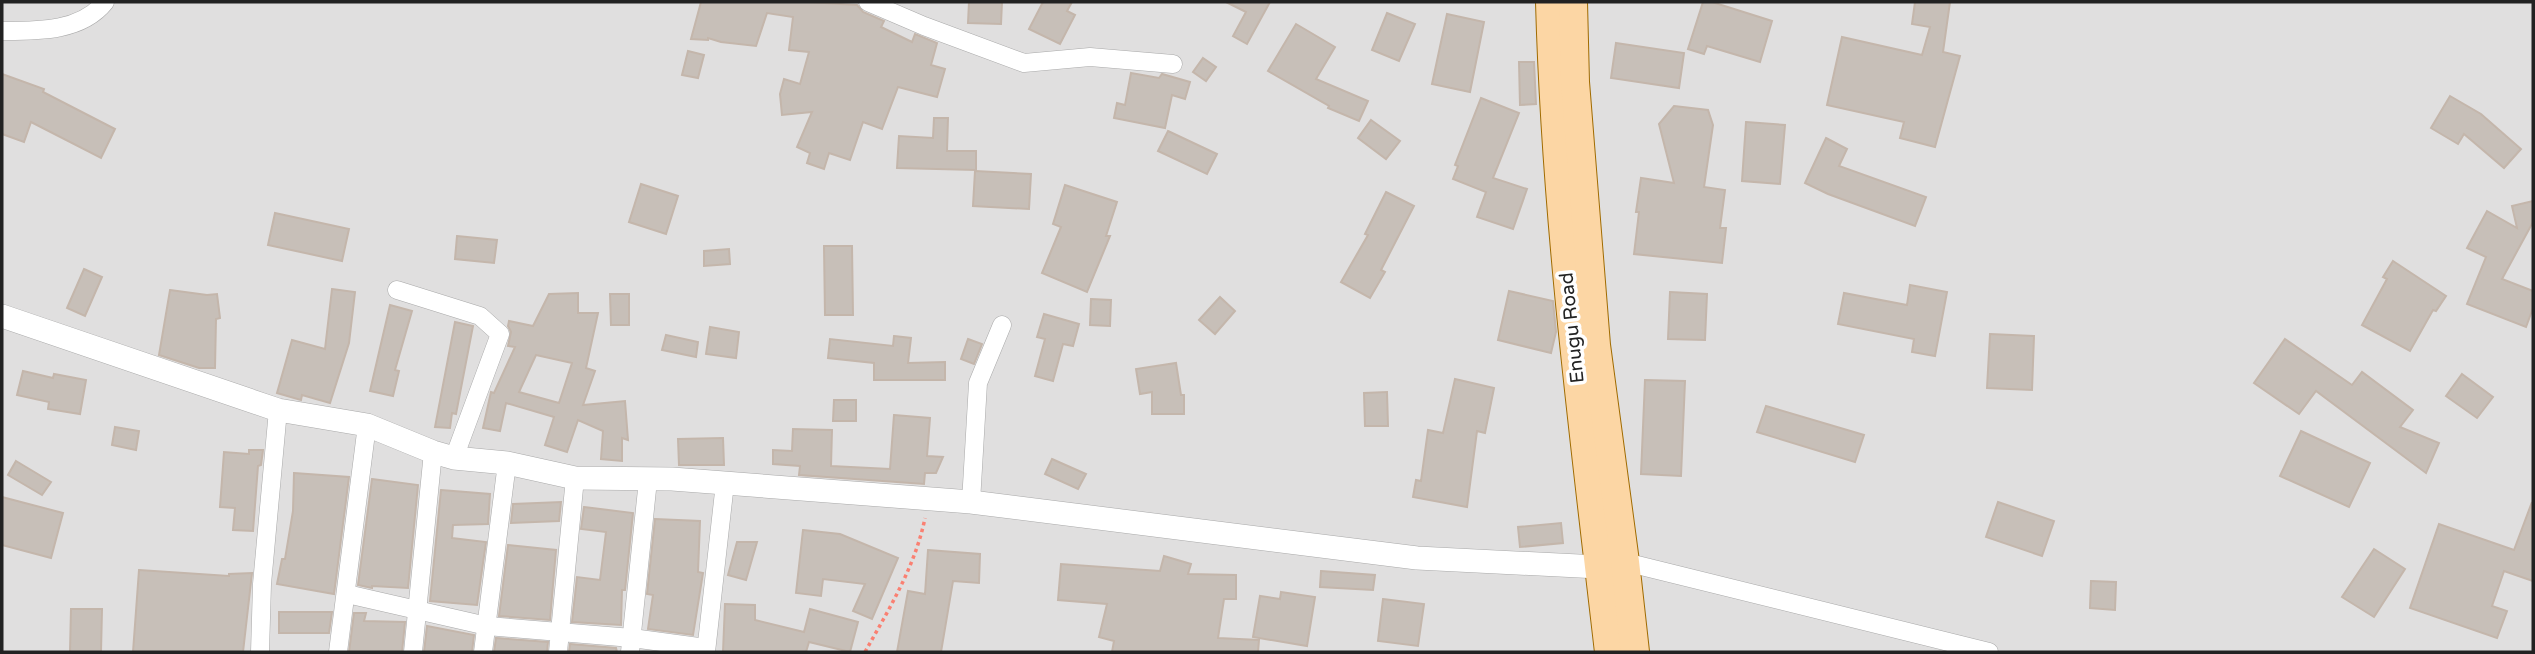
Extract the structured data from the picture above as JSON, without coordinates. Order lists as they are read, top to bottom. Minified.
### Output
{"streets":{"main road":["Enugu Road"]}}
